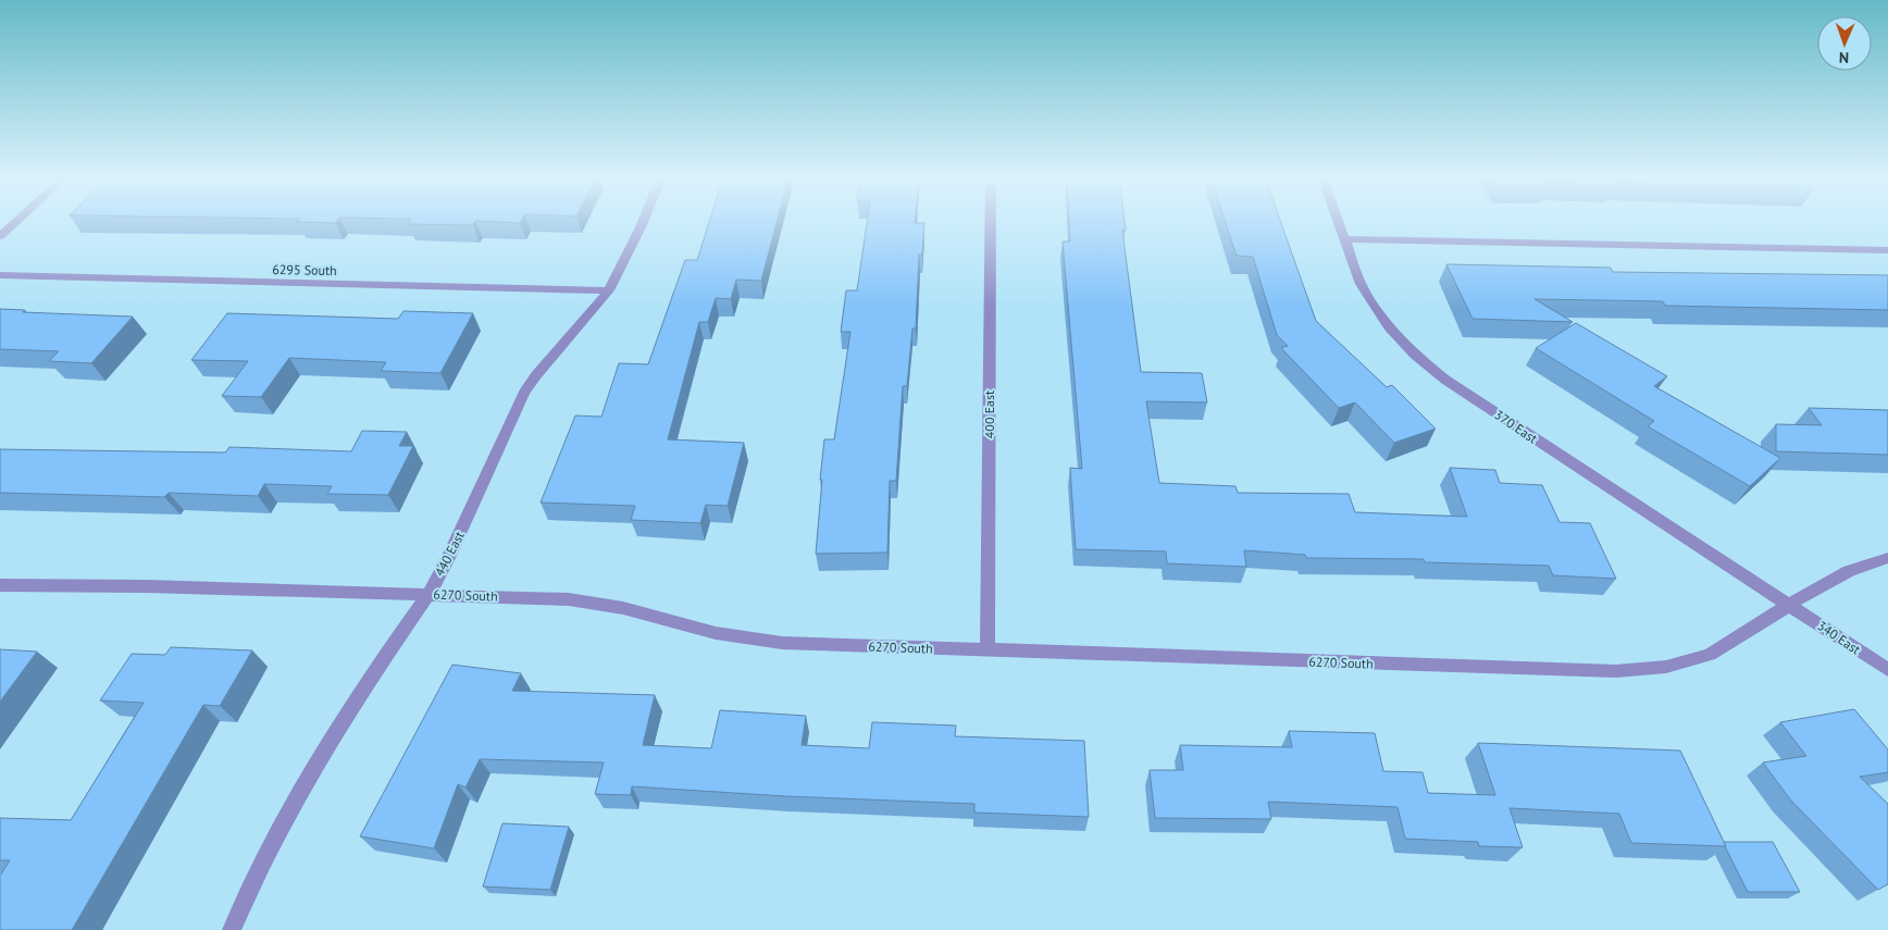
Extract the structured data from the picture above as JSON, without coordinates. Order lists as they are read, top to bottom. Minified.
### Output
{"streets":{"street":["6295 South","400 East","370 East","440 East","6270 South","340 East"]},"crossings":[["6295 South","440 East"],["400 East","6270 South"],["370 East","6270 South"],["370 East","340 East"],["440 East","6270 South"],["6270 South","340 East"]],"north":"bottom"}
